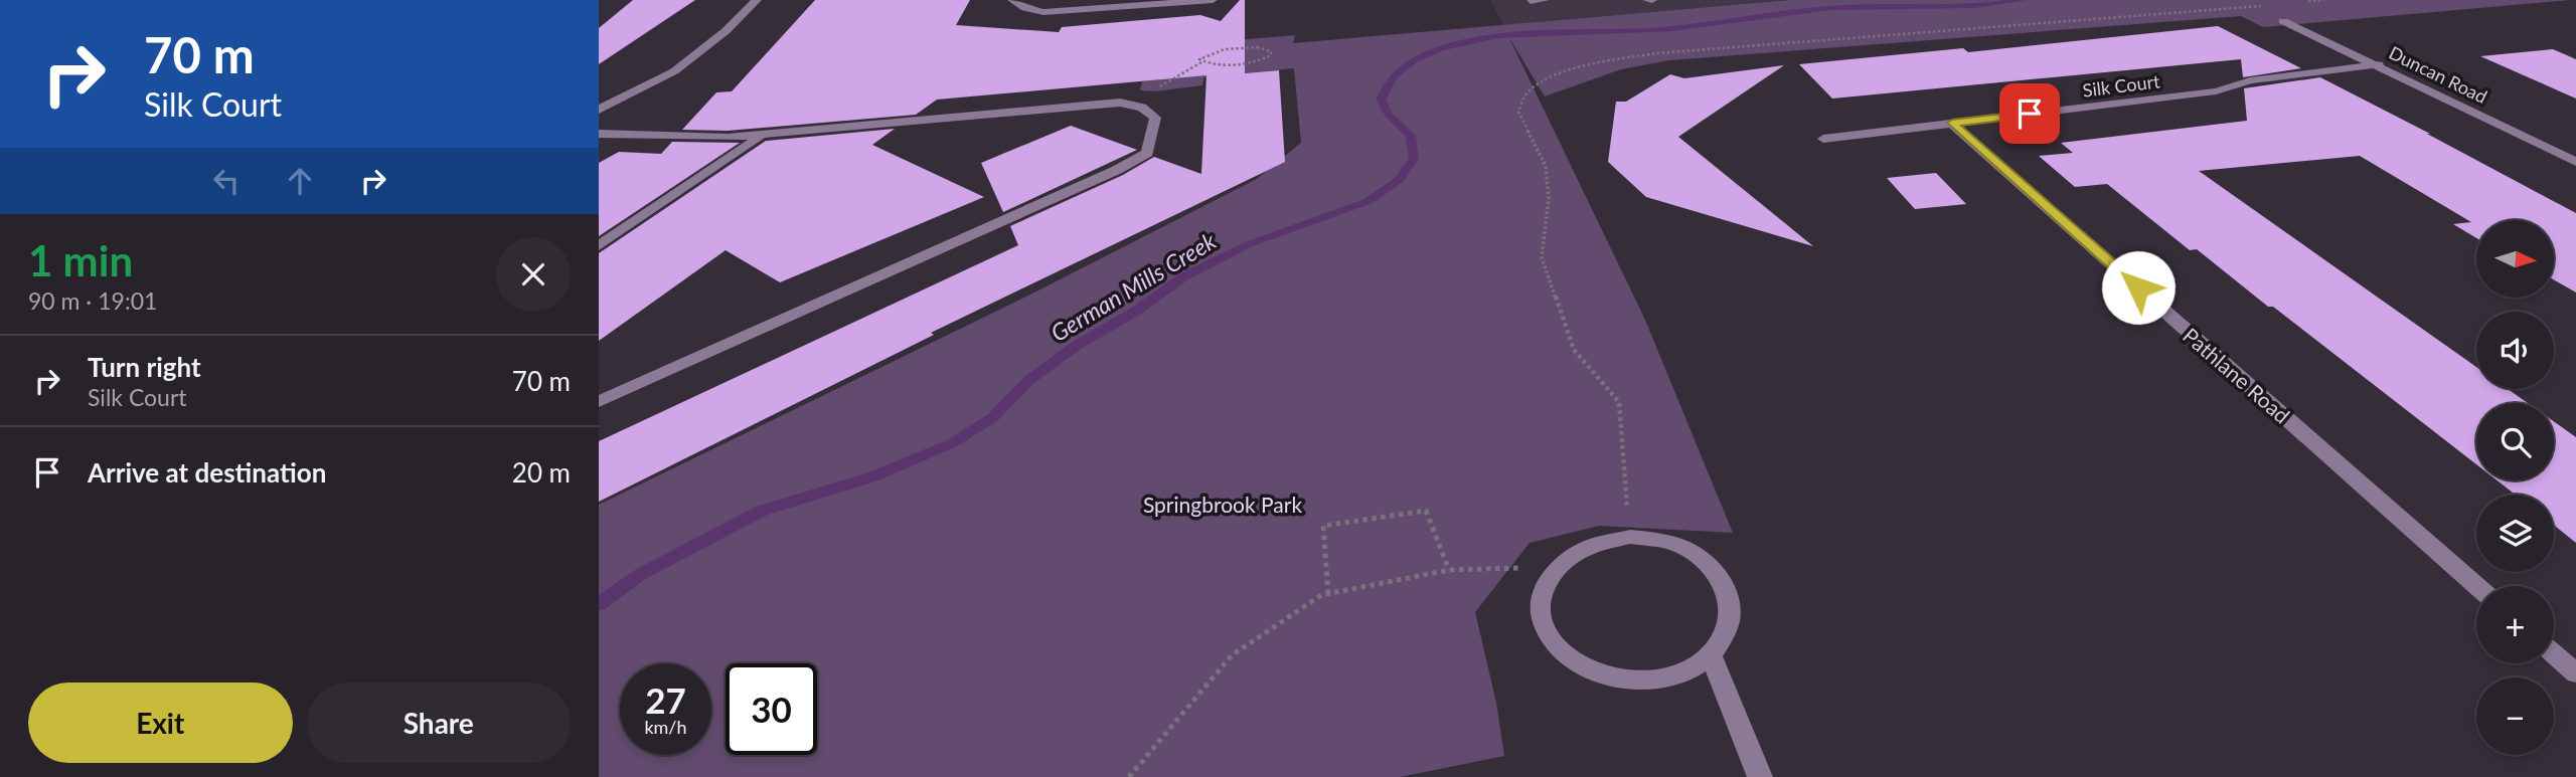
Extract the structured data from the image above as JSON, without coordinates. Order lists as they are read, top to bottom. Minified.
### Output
{"streets":{"street":["Duncan Road","Silk Court","Pathlane Road"]},"crossings":[["Duncan Road","Silk Court"],["Silk Court","Pathlane Road"]],"water":["German Mills Creek"],"parks":["Springbrook Park"],"north":"right","page":{"turn":["70 m","Silk Court"],"heading":["1 min","90 m · 19:01"],"map_buttons":["+","−"],"list":[{"name":"Turn right","note":"Silk Court","value":"70 m"},{"name":"Arrive at destination","value":"20 m"}],"speed":"27 km/h","limit":"30","buttons":["Exit","Share"]}}
